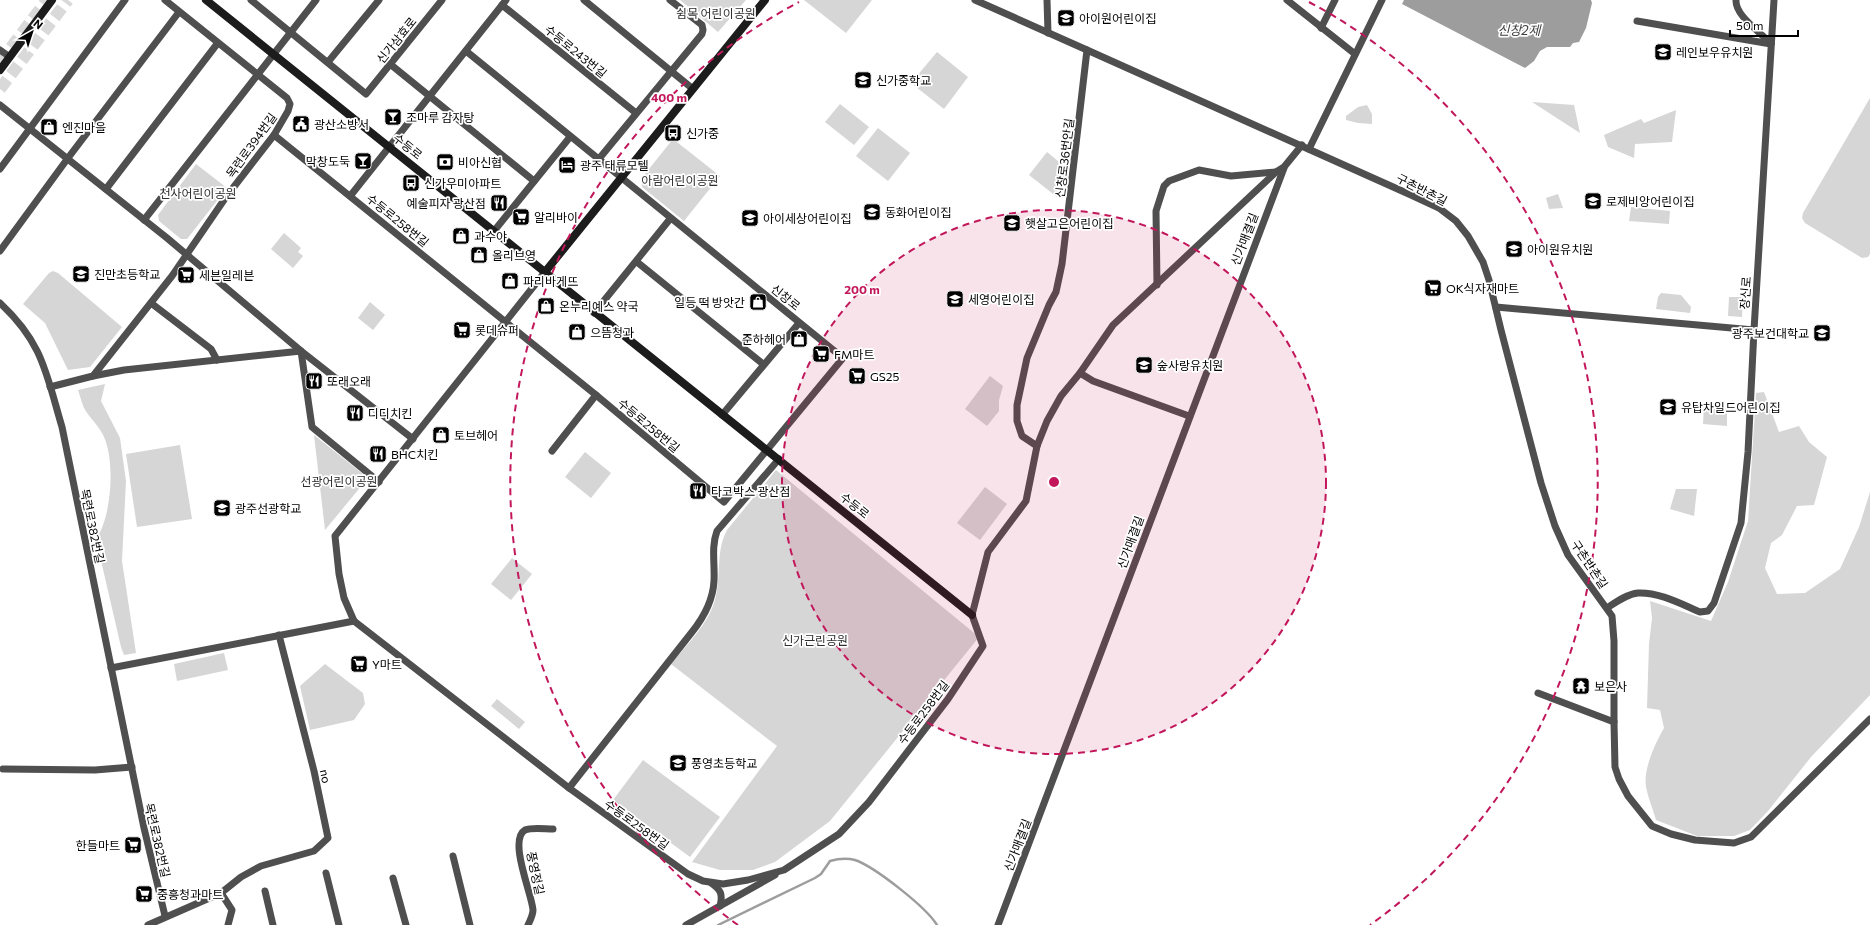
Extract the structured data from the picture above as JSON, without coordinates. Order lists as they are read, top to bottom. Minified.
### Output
{"streets":{"street":["신가삼효로","수등로243번길","목련로394번길","수등로","신창로36번안길","구촌반촌길","수등로258번길","신가매결길","장신로","신창로","목련로382번길","no","풍영정길"]},"crossings":[["수등로243번길","수등로"],["수등로243번길","수등로258번길"],["목련로394번길","수등로258번길"],["수등로","수등로258번길"],["수등로","신가매결길"],["수등로","신창로"],["신창로36번안길","신가매결길"],["구촌반촌길","신가매결길"],["구촌반촌길","장신로"],["수등로258번길","신가매결길"],["수등로258번길","신창로"]],"water":["신창2제"],"parks":["쉼목 어린이공원","아람어린이공원","천사어린이공원","선광어린이공원","신가근린공원"],"places":{"school or university":["아이원어린이집","레인보우유치원","신가중학교","로제비앙어린이집","동화어린이집","아이세상어린이집","햇살고은어린이집","아이원유치원","진만초등학교","세영어린이집","광주보건대학교","숲사랑유치원","유탑차일드어린이집","광주선광학교","풍영초등학교"],"bar":["조마루 감자탕","막창도둑"],"public building":["광산소방서"],"shop":["엔진마을","과수야","올리브영","파리바게뜨","일등 떡 방앗간","온누리예스 약국","으뜸청과","준하헤어","토브헤어"],"bus stop":["신가중","신가우미아파트"],"bank":["비아신협"],"hotel":["광주 태류모텔"],"restaurant":["예술피자 광산점","또래오래","디디치킨","BHC치킨","타코박스 광산점"],"supermarket":["알리바이","세븐일레븐","OK식자재마트","롯데슈퍼","FM마트","GS25","Y마트","한들마트","중흥청과마트"],"temple":["보은사"]},"scale_bar":"50 m","north":"top right","rings":["400 m","200 m"]}
